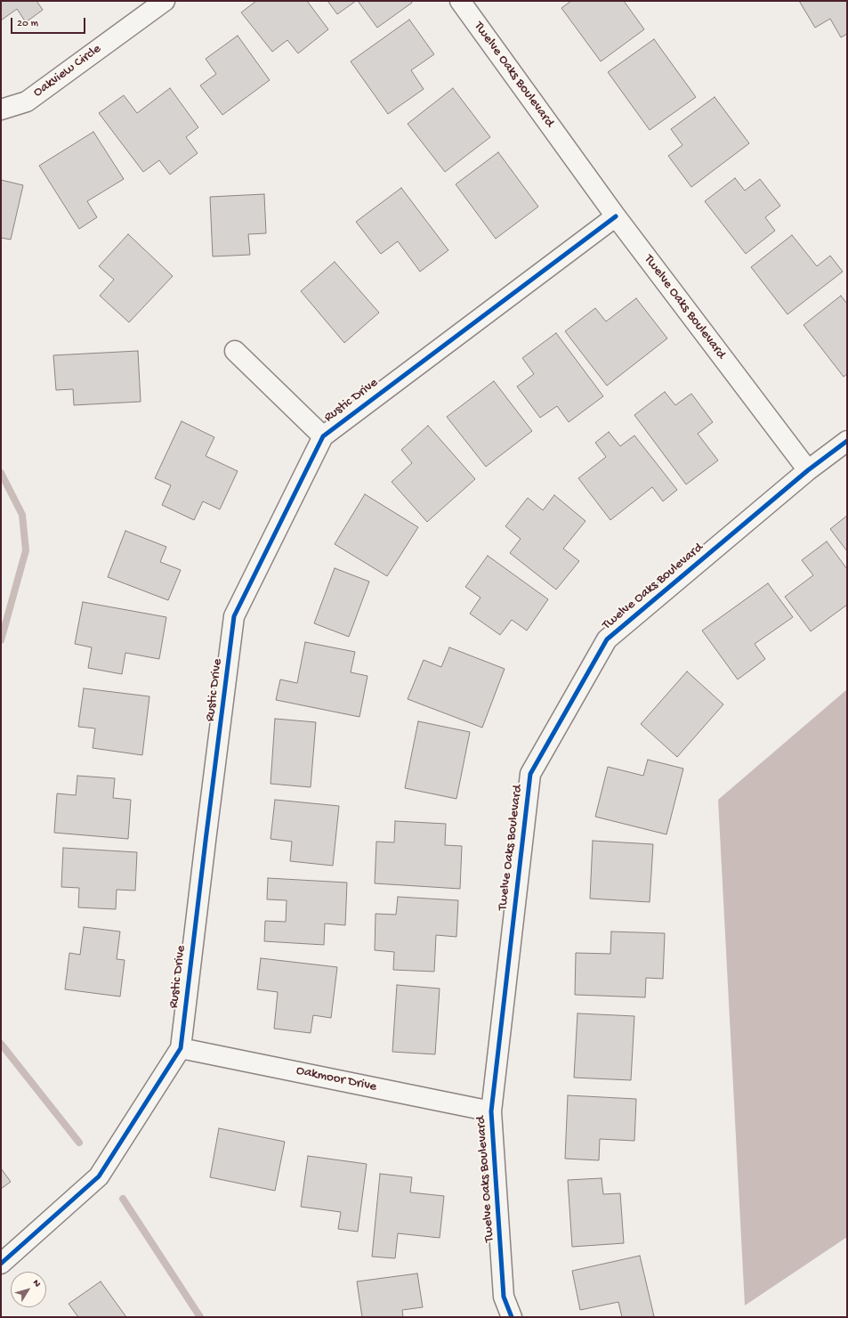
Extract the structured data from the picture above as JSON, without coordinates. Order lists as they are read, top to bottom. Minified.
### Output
{"streets":{"street":["Oakview Circle","Twelve Oaks Boulevard","Rustic Drive","Oakmoor Drive"]},"crossings":[["Twelve Oaks Boulevard","Rustic Drive"],["Twelve Oaks Boulevard","Oakmoor Drive"],["Rustic Drive","Oakmoor Drive"]],"scale_bar":"20 m","north":"top right"}
